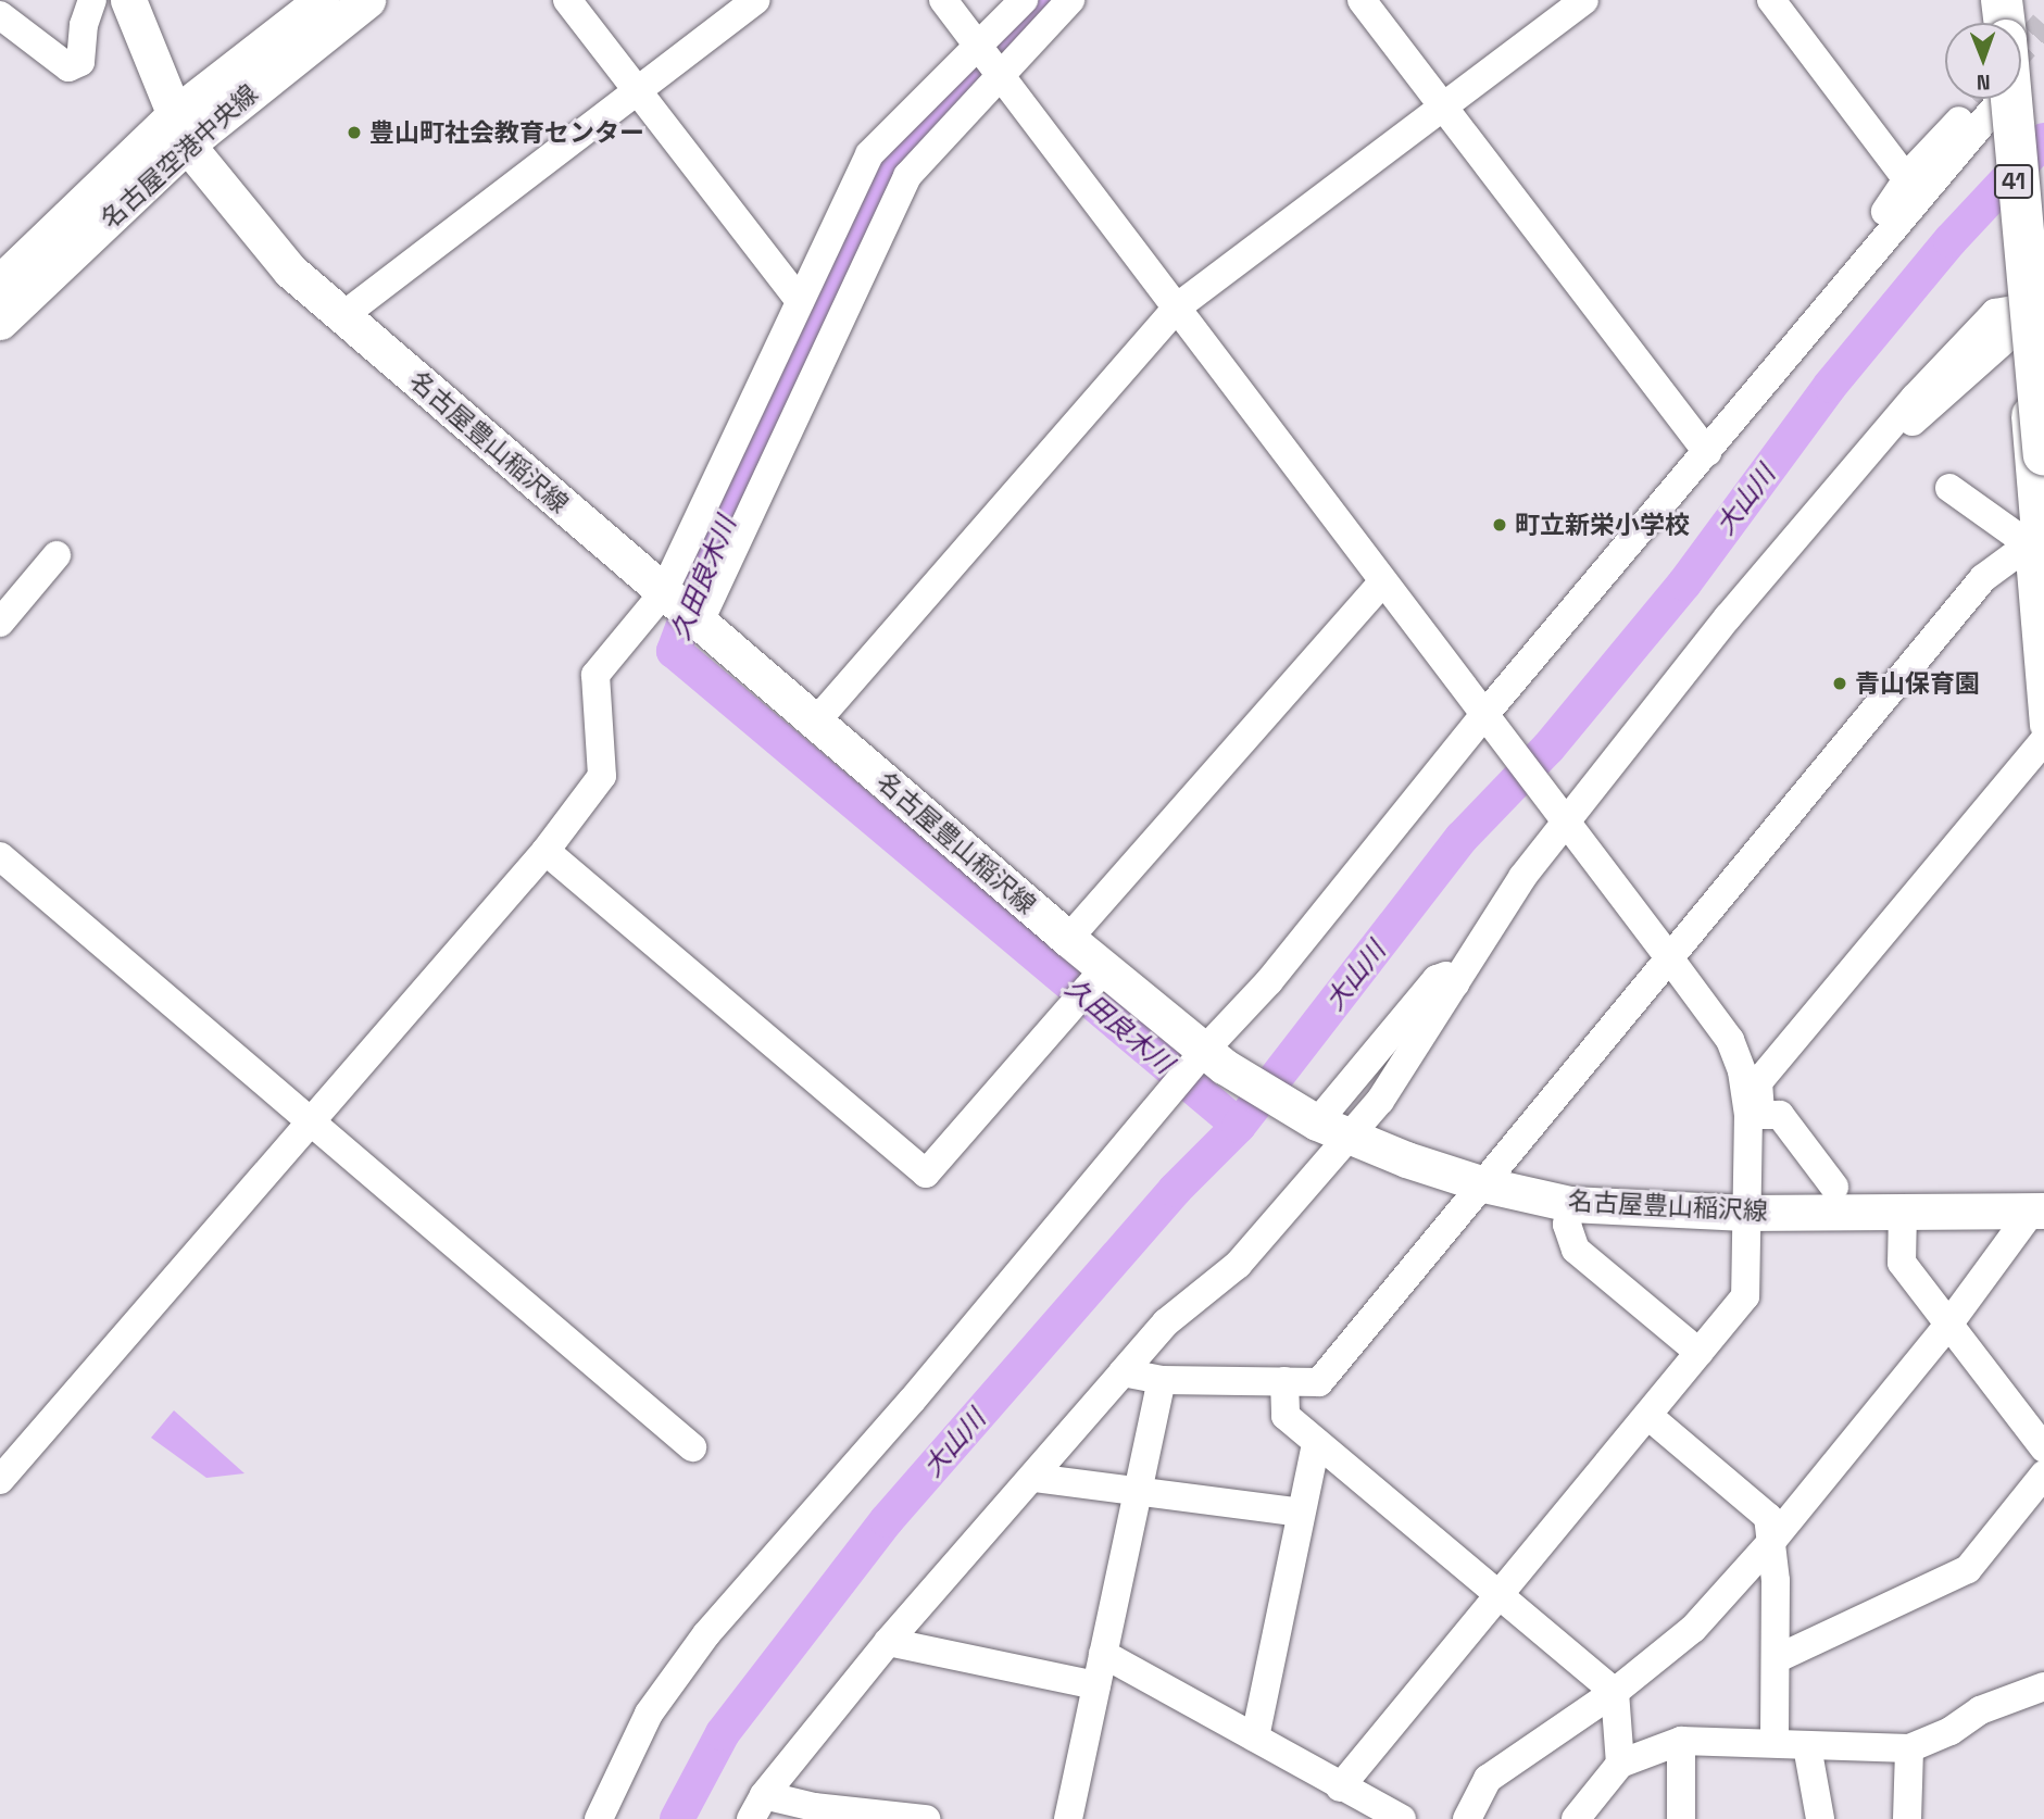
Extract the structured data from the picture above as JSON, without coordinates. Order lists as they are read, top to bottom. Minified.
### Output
{"streets":{"highway":["41"],"main road":["名古屋空港中央線","名古屋豊山稲沢線"]},"crossings":[["名古屋空港中央線","名古屋豊山稲沢線"]],"water":["大山川","久田良木川"],"places":["豊山町社会教育センター","町立新栄小学校","青山保育園"],"north":"bottom"}
